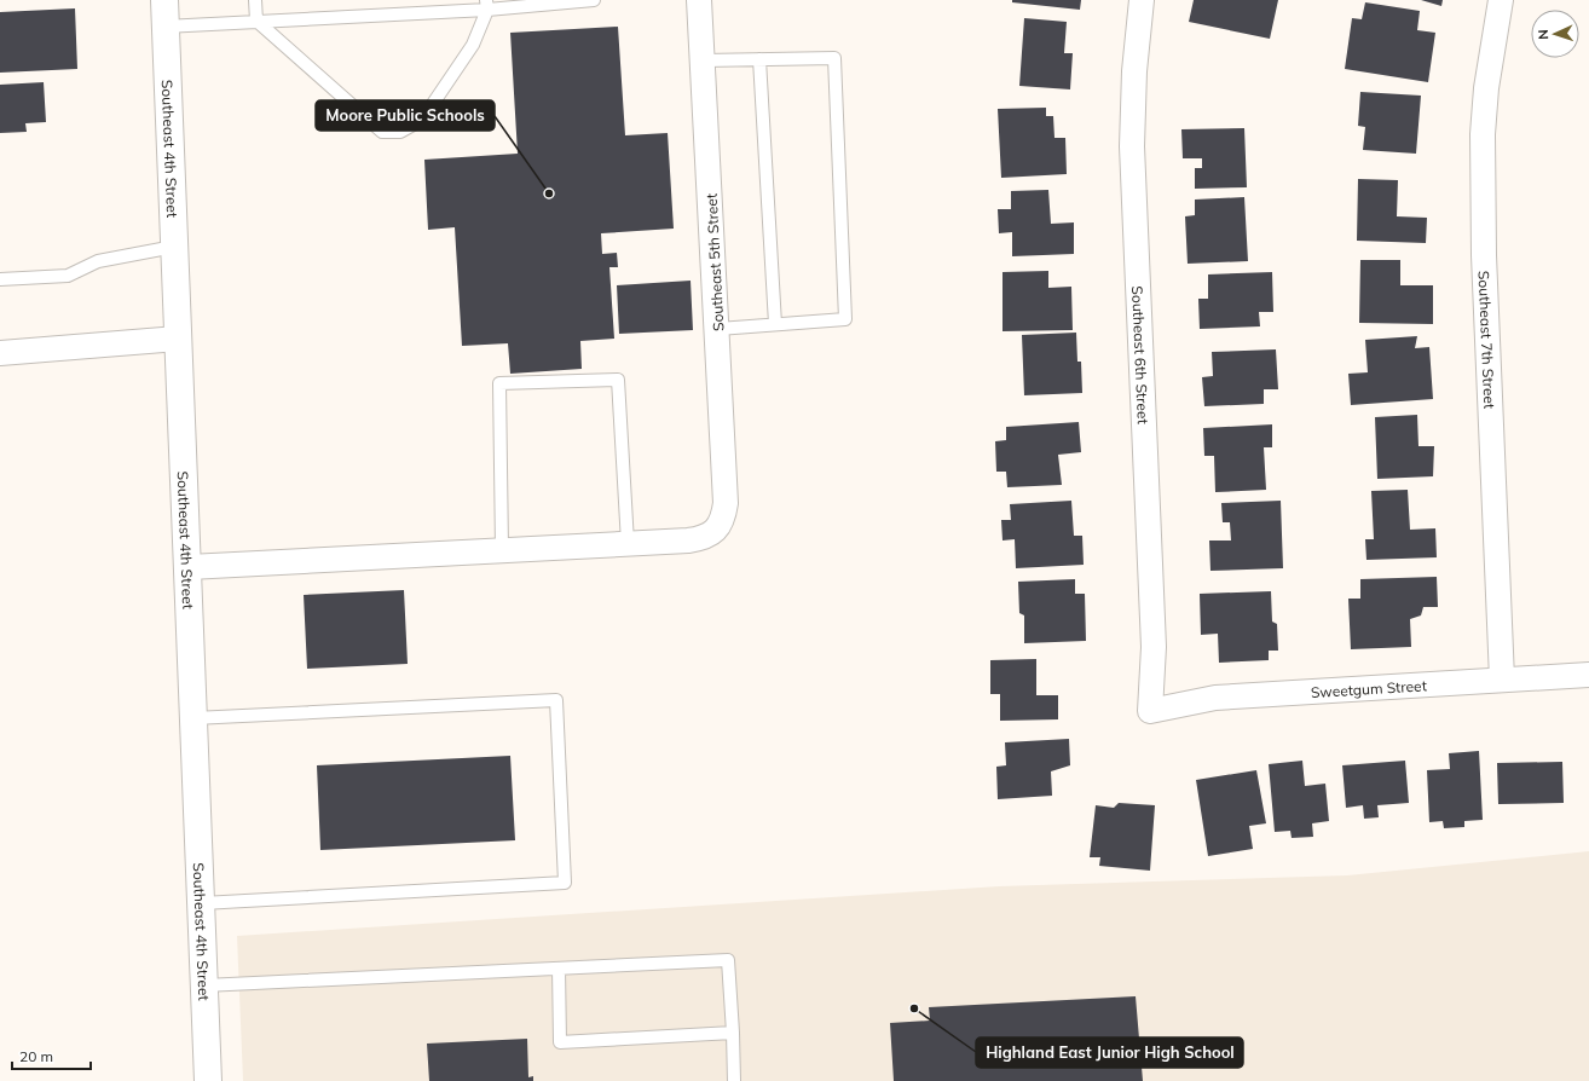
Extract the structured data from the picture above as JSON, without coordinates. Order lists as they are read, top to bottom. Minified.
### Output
{"streets":{"main road":["Southeast 4th Street"],"street":["Southeast 5th Street","Southeast 7th Street","Southeast 6th Street","Sweetgum Street"]},"crossings":[["Southeast 7th Street","Sweetgum Street"],["Southeast 6th Street","Sweetgum Street"]],"places":["Moore Public Schools","Highland East Junior High School"],"scale_bar":"20 m","north":"left"}
